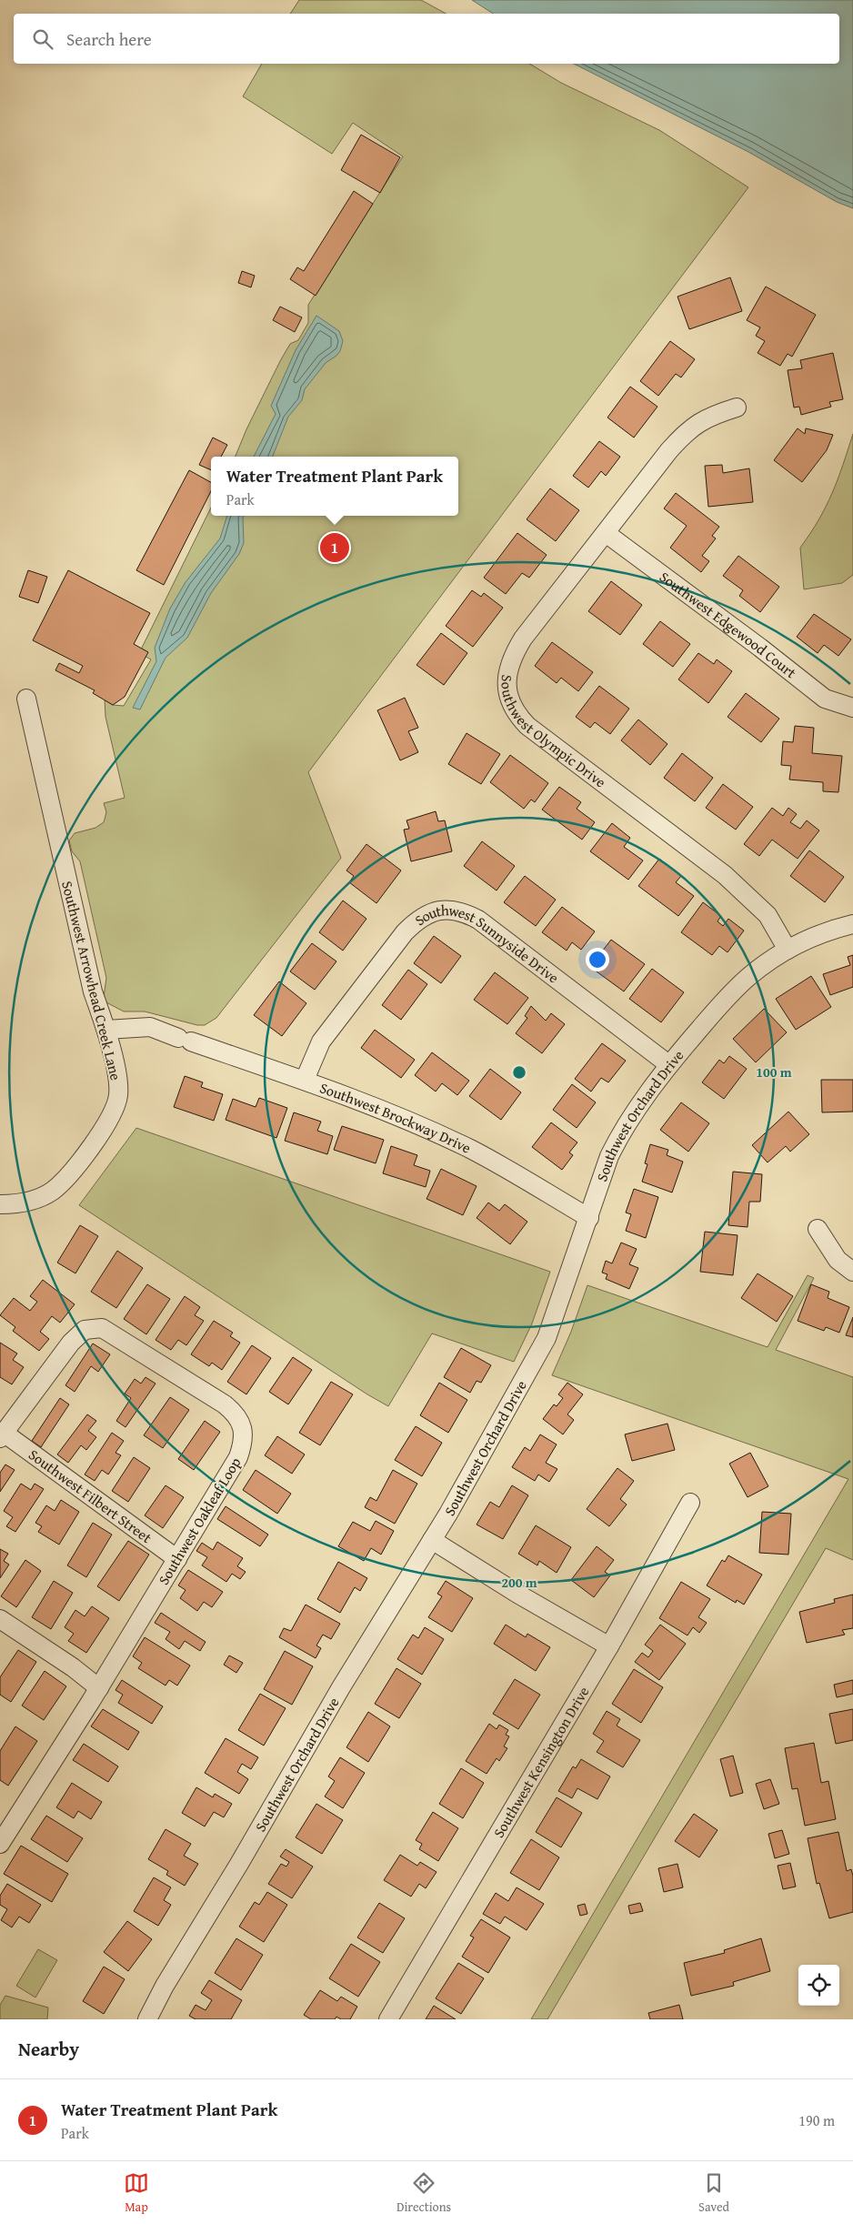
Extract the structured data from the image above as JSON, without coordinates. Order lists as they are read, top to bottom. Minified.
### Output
{"streets":{"street":["Southwest Edgewood Court","Southwest Olympic Drive","Southwest Sunnyside Drive","Southwest Arrowhead Creek Lane","Southwest Orchard Drive","Southwest Brockway Drive","Southwest Filbert Street","Southwest Oakleaf Loop","Southwest Kensington Drive"]},"crossings":[["Southwest Edgewood Court","Southwest Olympic Drive"],["Southwest Olympic Drive","Southwest Orchard Drive"],["Southwest Sunnyside Drive","Southwest Orchard Drive"],["Southwest Sunnyside Drive","Southwest Brockway Drive"],["Southwest Arrowhead Creek Lane","Southwest Brockway Drive"],["Southwest Orchard Drive","Southwest Brockway Drive"],["Southwest Filbert Street","Southwest Oakleaf Loop"]],"page":{"search":"Search here","popup":["Water Treatment Plant Park","Park"],"pins":"1","heading":"Nearby","list":[{"mark":"1","name":"Water Treatment Plant Park","note":"Park","value":"190 m"}],"nav":["Map","Directions","Saved"]},"rings":["100 m","200 m"]}
